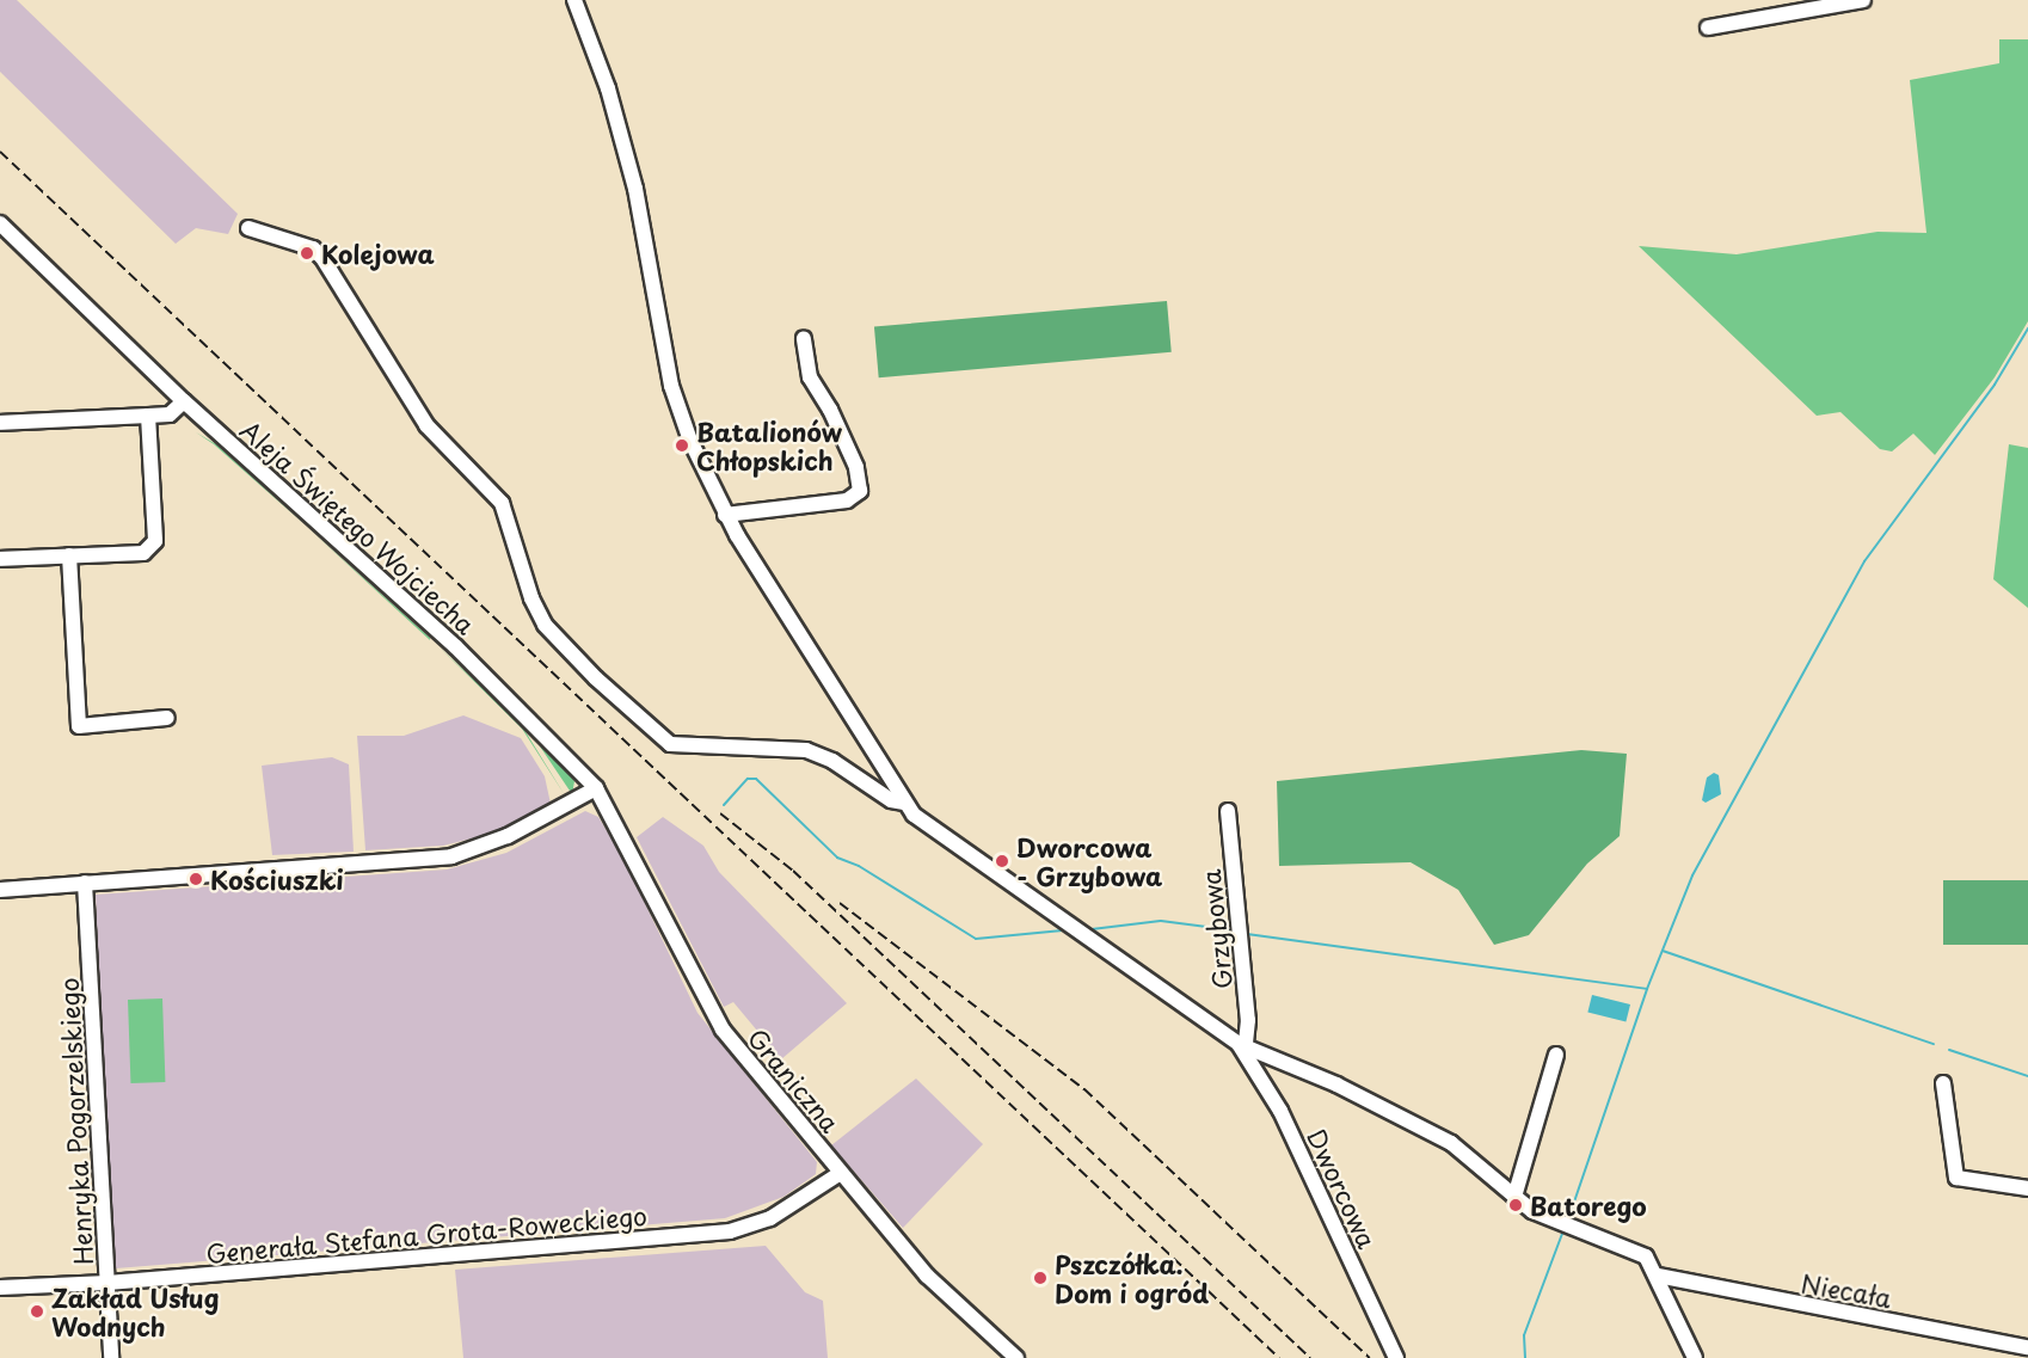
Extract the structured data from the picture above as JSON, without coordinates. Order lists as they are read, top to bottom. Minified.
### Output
{"streets":{"street":["Aleja Świętego Wojciecha","Grzybowa","Graniczna","Henryka Pogorzelskiego","Dworcowa","Generała Stefana Grota-Roweckiego","Niecała"]},"crossings":[["Aleja Świętego Wojciecha","Graniczna"],["Grzybowa","Dworcowa"],["Graniczna","Generała Stefana Grota-Roweckiego"],["Henryka Pogorzelskiego","Generała Stefana Grota-Roweckiego"]],"places":["Kolejowa","Batalionów Chłopskich","Dworcowa - Grzybowa","Kościuszki","Batorego","Pszczółka. Dom i ogród","Zakład Usług Wodnych"]}
